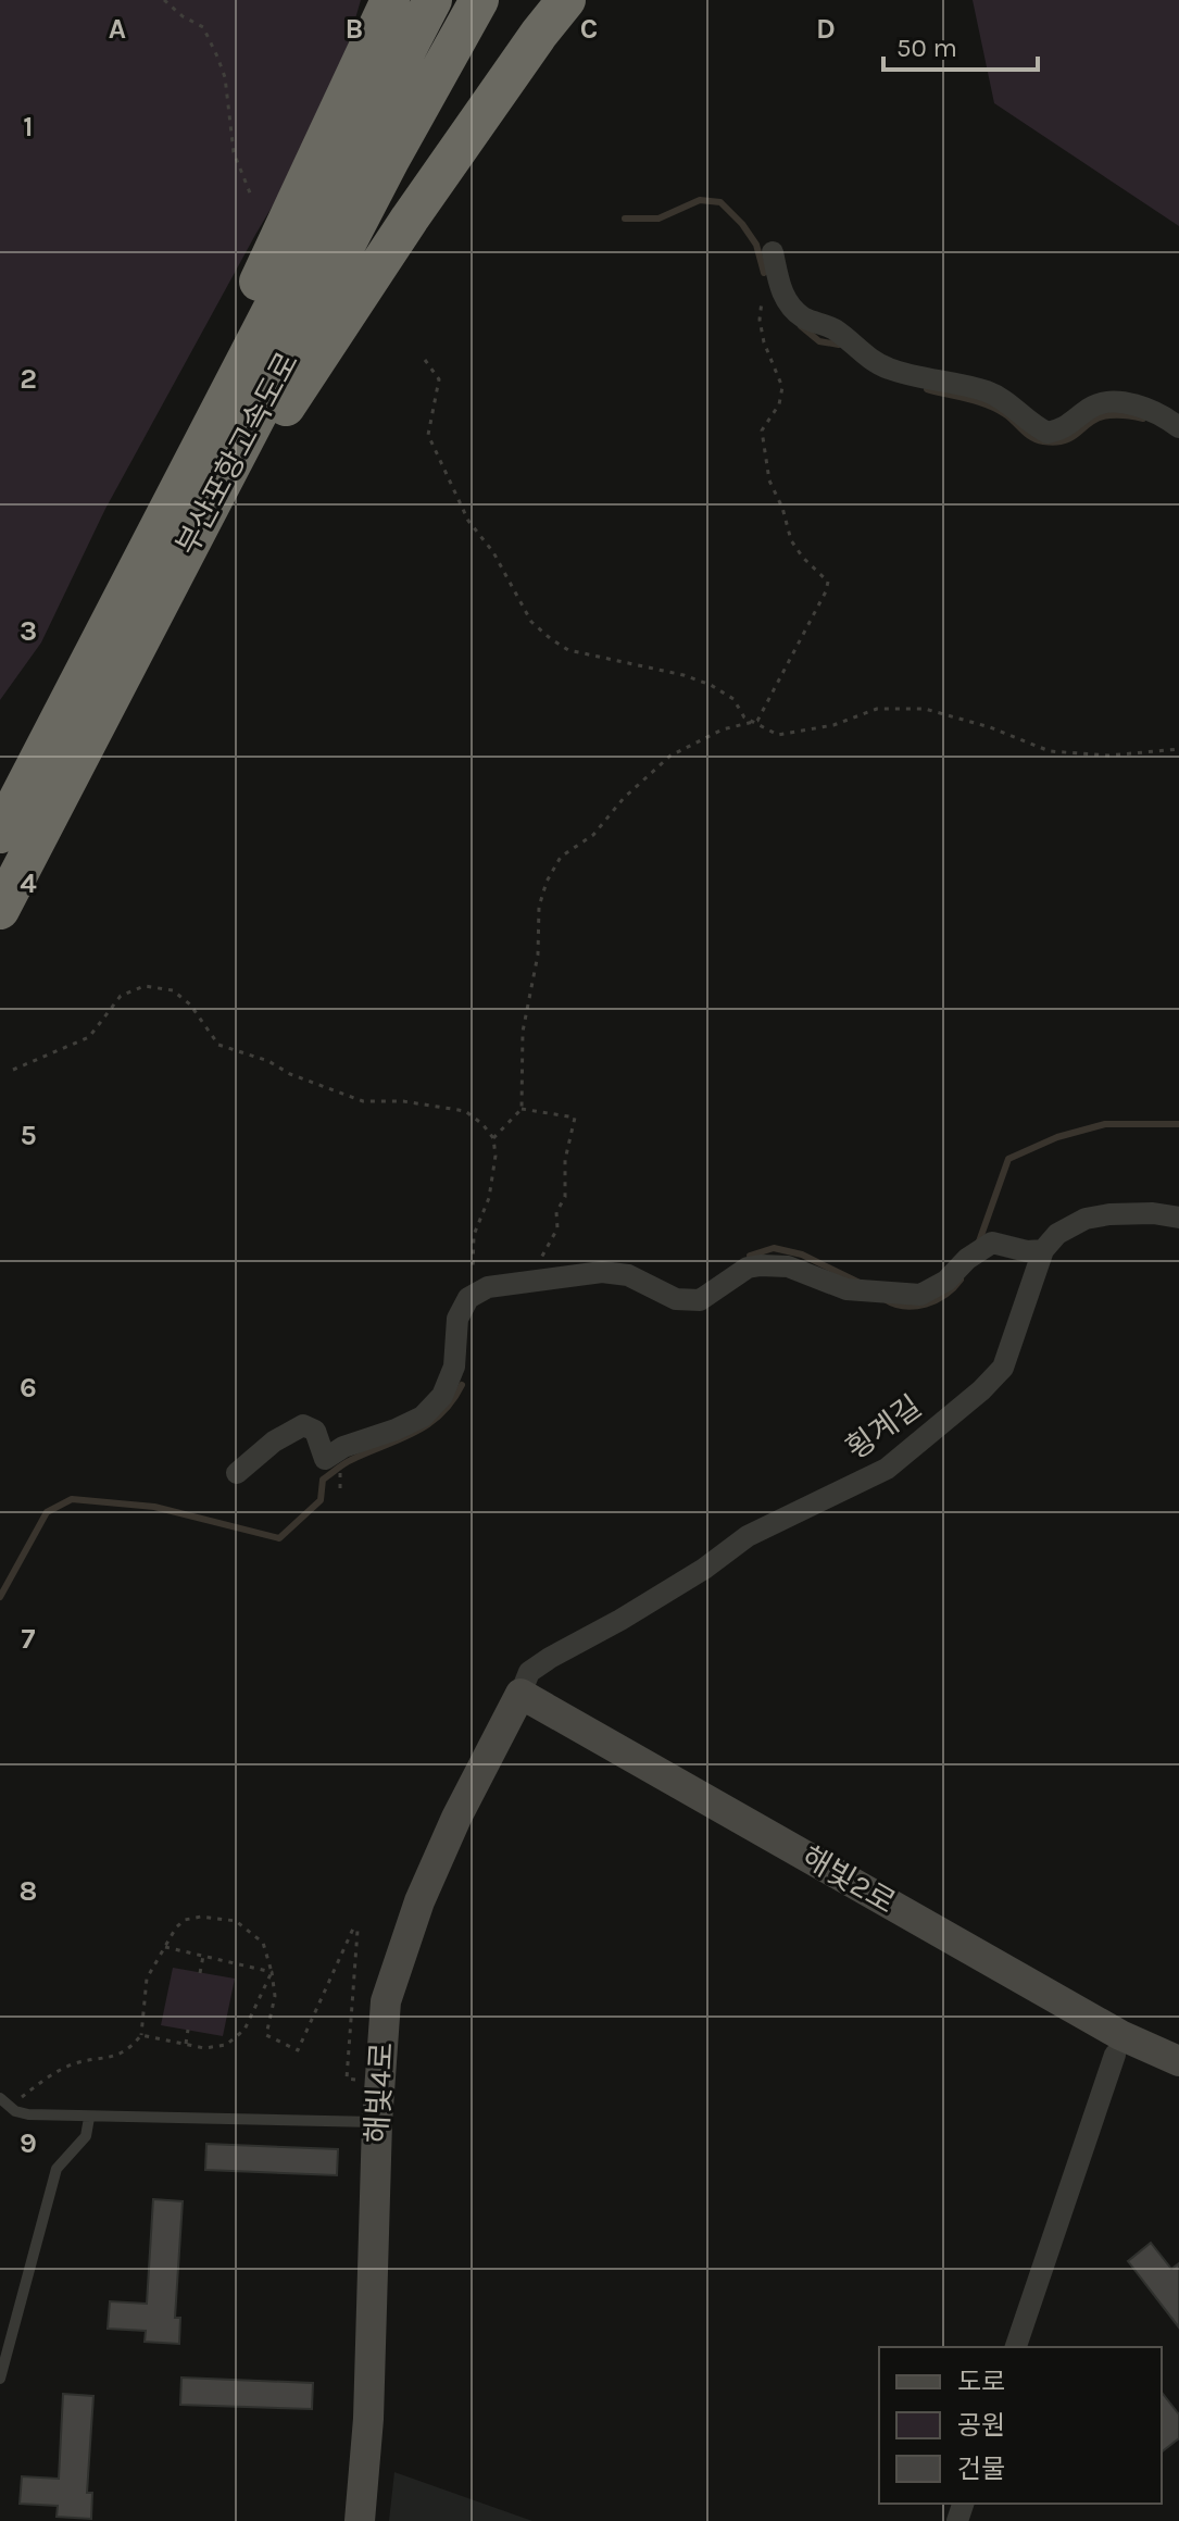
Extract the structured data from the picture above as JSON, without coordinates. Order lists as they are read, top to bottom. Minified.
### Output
{"streets":{"highway":["부산포항고속도로"],"street":["횡계길","해빛2로","해빛4로"]},"crossings":[["횡계길","해빛2로"],["횡계길","해빛4로"],["해빛2로","해빛4로"]],"legend":["도로","공원","건물"],"scale_bar":"50 m","grid":{"columns":["A","B","C","D"],"rows":["1","2","3","4","5","6","7","8","9"]}}
